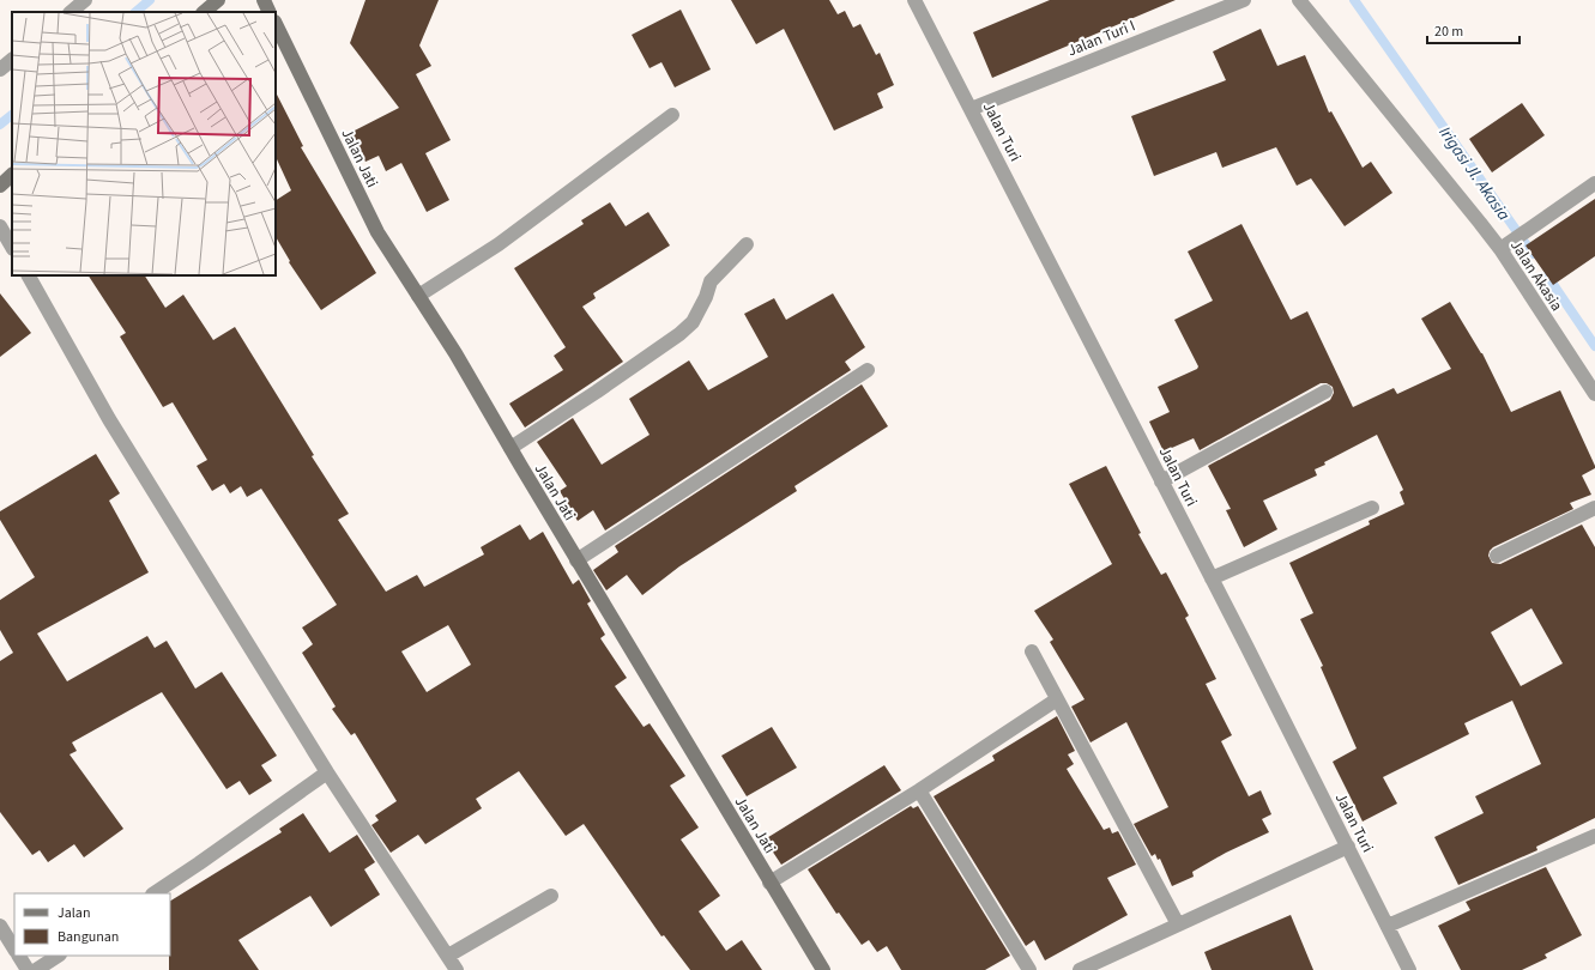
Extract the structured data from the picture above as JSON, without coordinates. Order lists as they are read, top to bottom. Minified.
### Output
{"streets":{"street":["Jalan Turi I","Jalan Turi","Jalan Jati","Jalan Akasia"]},"crossings":[["Jalan Turi I","Jalan Turi"]],"water":["Irigasi Jl. Akasia"],"legend":["Jalan","Bangunan"],"scale_bar":"20 m"}
